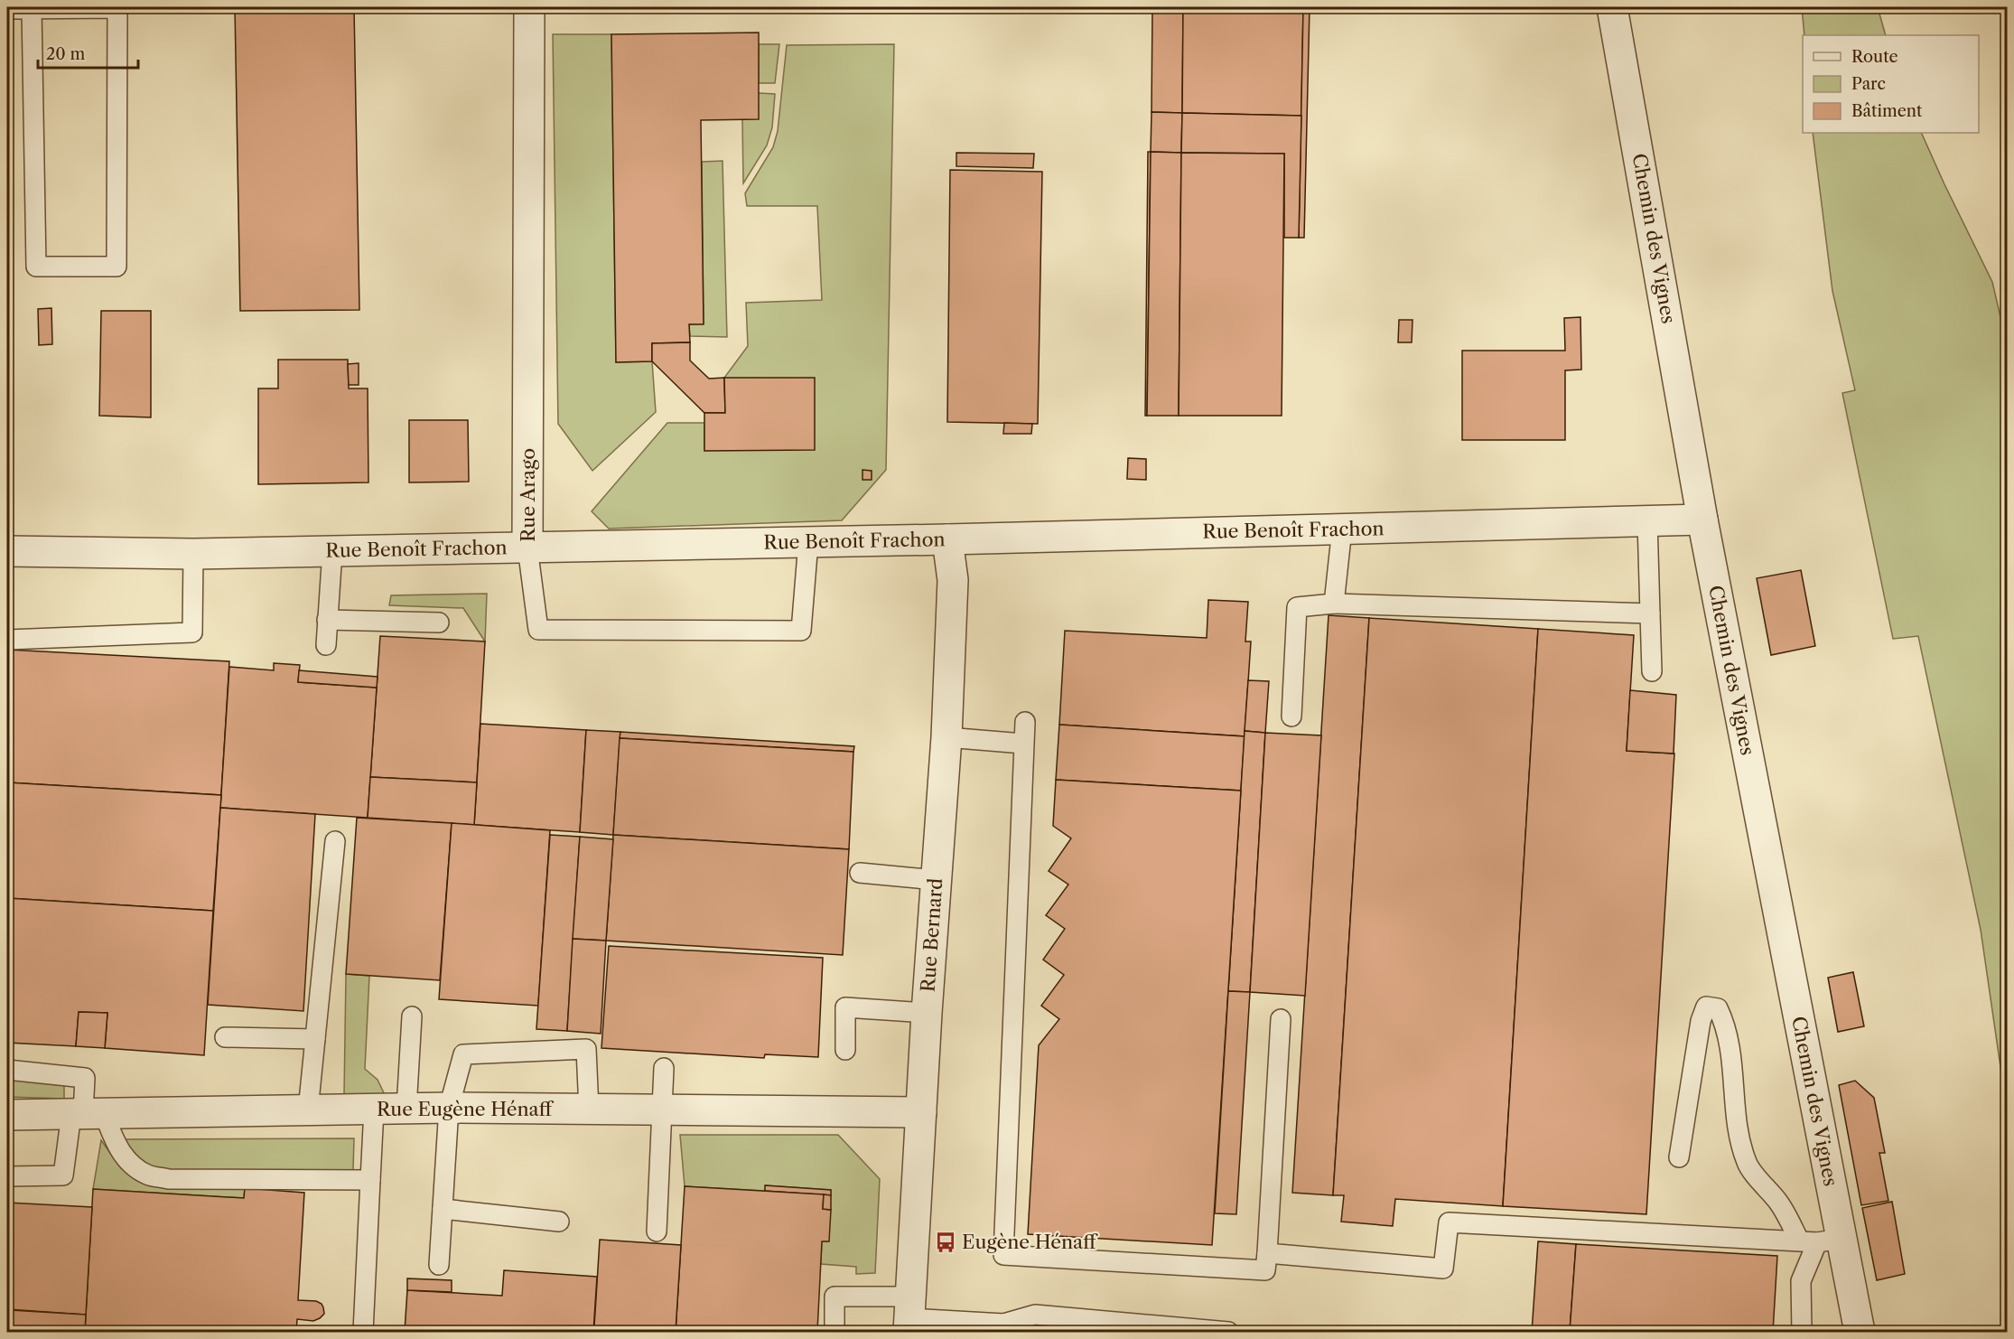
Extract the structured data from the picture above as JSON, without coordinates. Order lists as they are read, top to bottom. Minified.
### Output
{"streets":{"street":["Chemin des Vignes","Rue Arago","Rue Benoît Frachon","Rue Bernard","Rue Eugène Hénaff"]},"crossings":[["Chemin des Vignes","Rue Benoît Frachon"],["Rue Arago","Rue Benoît Frachon"],["Rue Benoît Frachon","Rue Bernard"],["Rue Bernard","Rue Eugène Hénaff"]],"places":{"bus stop":["Eugène Hénaff"]},"legend":["Route","Parc","Bâtiment"],"scale_bar":"20 m"}
